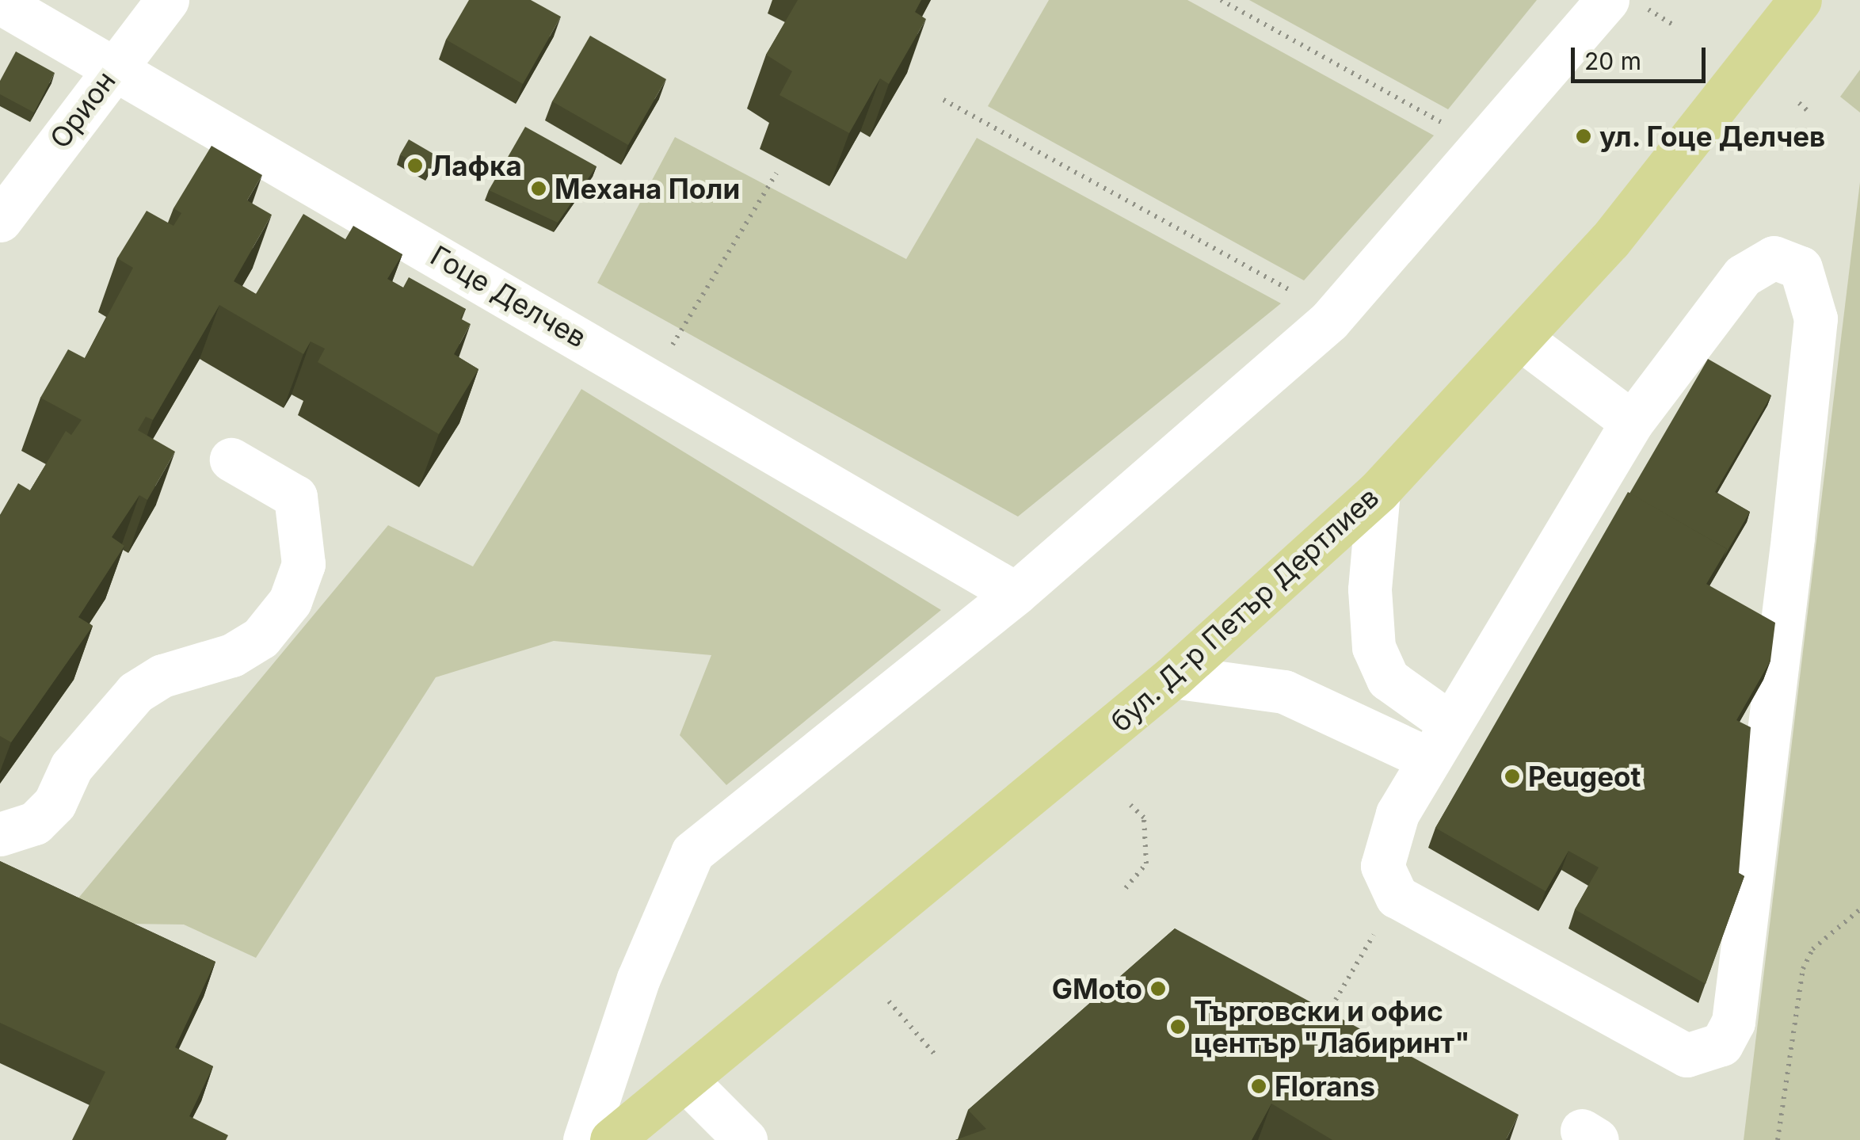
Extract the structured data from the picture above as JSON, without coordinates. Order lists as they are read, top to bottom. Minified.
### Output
{"streets":{"main road":["бул. Д-р Петър Дертлиев"],"street":["Орион","Гоце Делчев"]},"crossings":[["Орион","Гоце Делчев"]],"places":["ул. Гоце Делчев","Лафка","Механа Поли","Peugeot","GMoto","Търговски и офис център \"Лабиринт\"","Florans"],"scale_bar":"20 m"}
